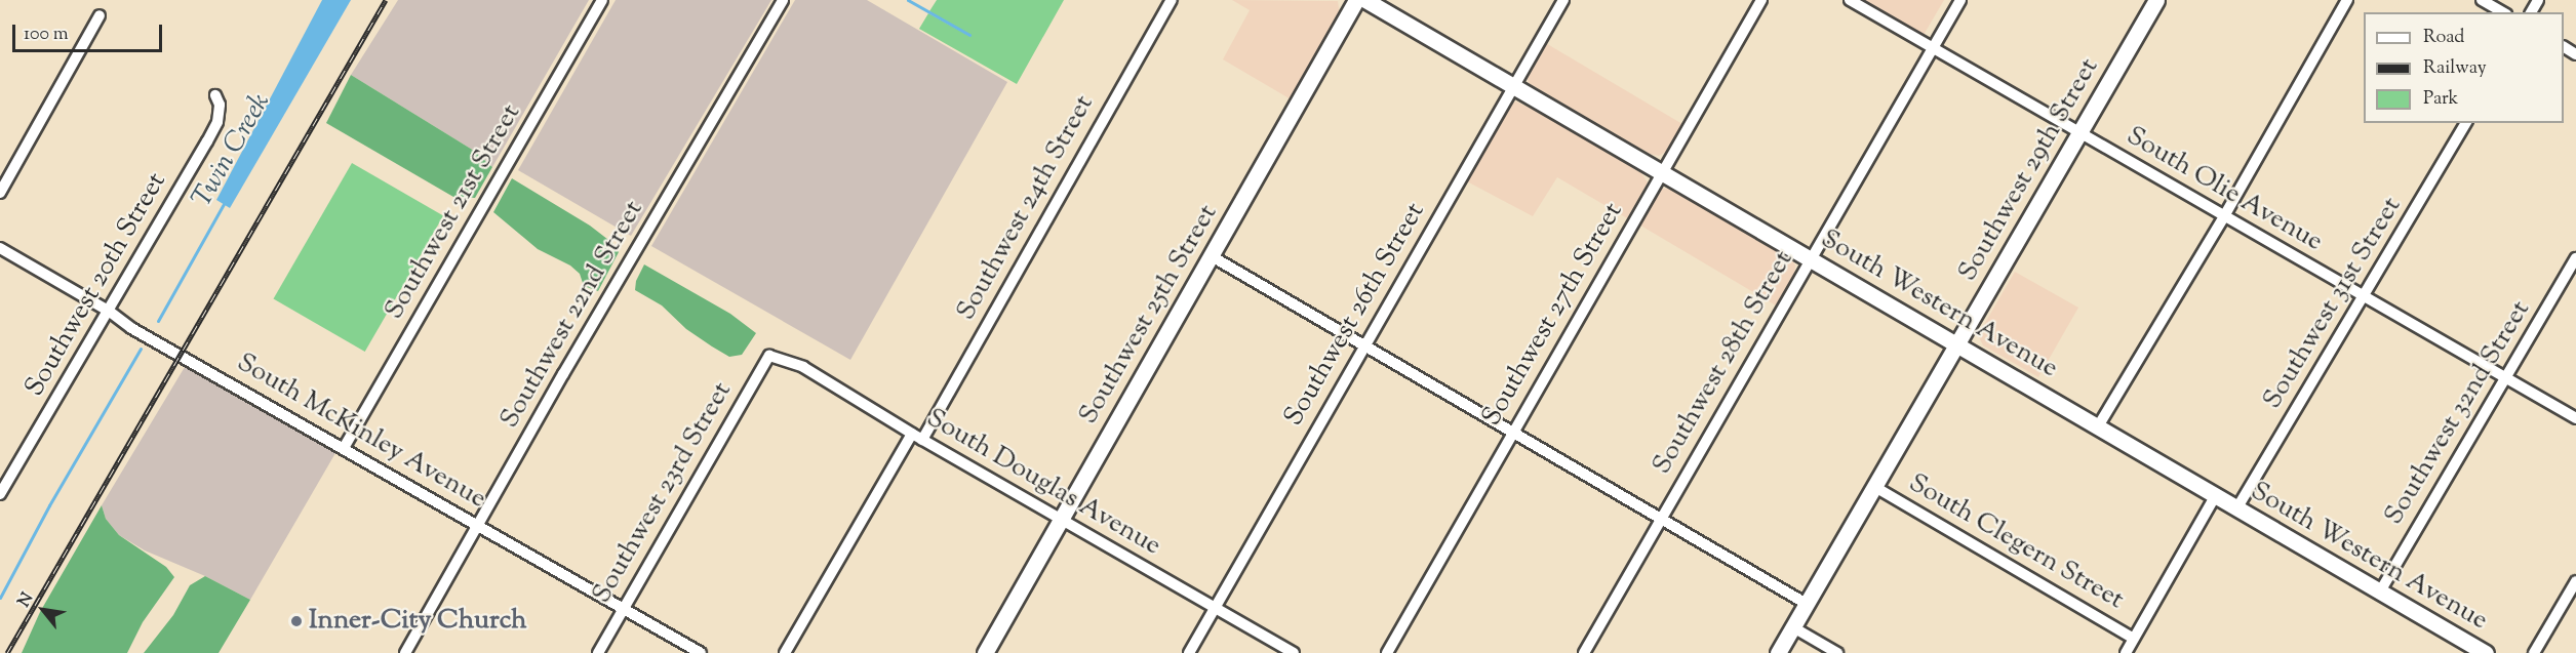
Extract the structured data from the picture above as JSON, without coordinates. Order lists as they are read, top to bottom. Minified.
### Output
{"streets":{"main road":["Southwest 29th Street","South Western Avenue","Southwest 25th Street"],"street":["South Olie Avenue","Southwest 24th Street","Southwest 21st Street","Southwest 20th Street","Southwest 31st Street","Southwest 22nd Street","Southwest 26th Street","Southwest 27th Street","Southwest 28th Street","Southwest 32nd Street","South McKinley Avenue","South Douglas Avenue","Southwest 23rd Street","South Clegern Street"]},"crossings":[["Southwest 29th Street","South Olie Avenue"],["Southwest 29th Street","South Western Avenue"],["Southwest 29th Street","South Clegern Street"],["South Olie Avenue","Southwest 31st Street"],["South Olie Avenue","Southwest 28th Street"],["South Olie Avenue","Southwest 32nd Street"],["Southwest 24th Street","South Douglas Avenue"],["Southwest 21st Street","South McKinley Avenue"],["Southwest 20th Street","South McKinley Avenue"],["Southwest 31st Street","South Western Avenue"],["South Western Avenue","Southwest 26th Street"],["South Western Avenue","Southwest 27th Street"],["South Western Avenue","Southwest 28th Street"],["South Western Avenue","Southwest 32nd Street"],["Southwest 22nd Street","South McKinley Avenue"],["Southwest 25th Street","South Douglas Avenue"],["Southwest 26th Street","South Douglas Avenue"],["South McKinley Avenue","Southwest 23rd Street"],["South Douglas Avenue","Southwest 23rd Street"]],"water":["Twin Creek"],"places":["Inner-City Church"],"legend":["Road","Railway","Park"],"scale_bar":"100 m","north":"top left"}
